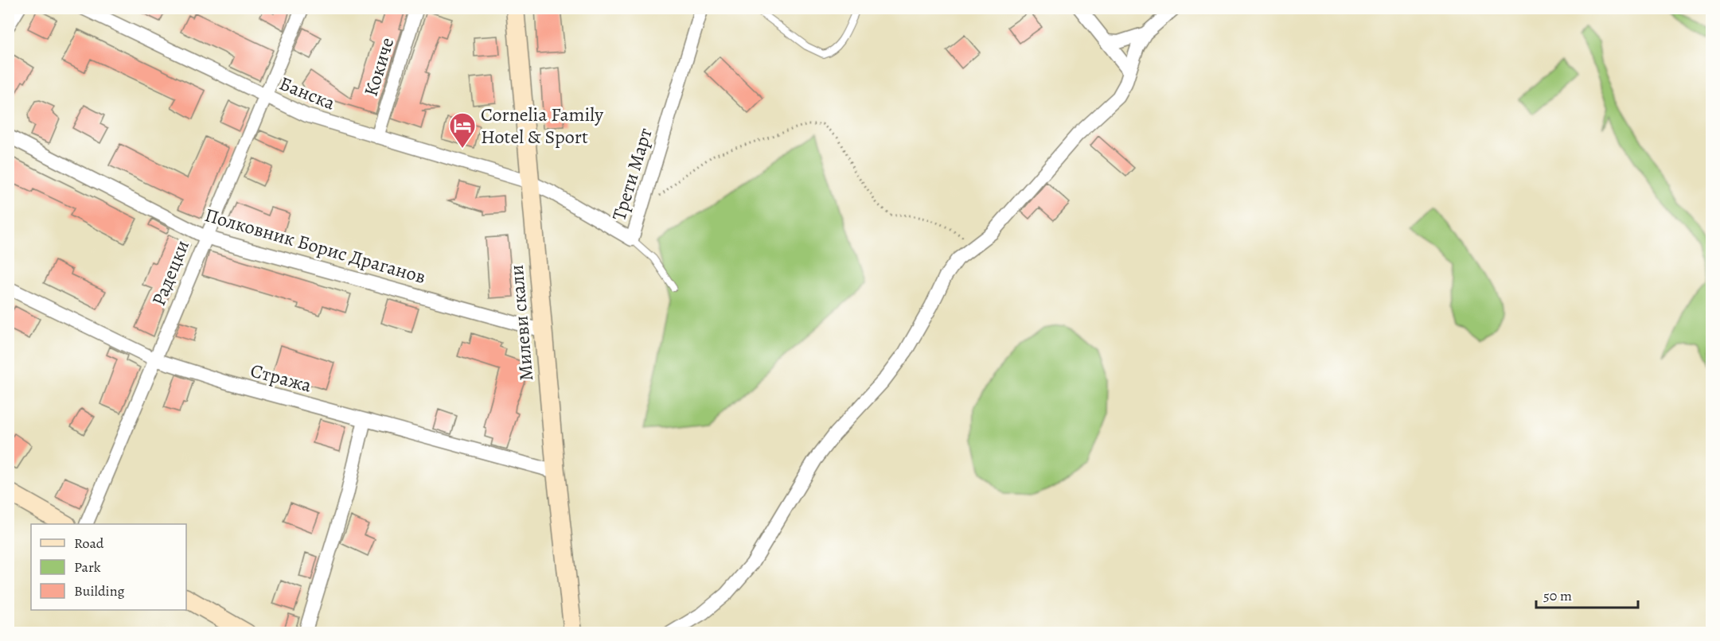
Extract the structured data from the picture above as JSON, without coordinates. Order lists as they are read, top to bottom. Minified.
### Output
{"streets":{"street":["Кокиче","Банска","Трети Март","Полковник Борис Драганов","Радецки","Милеви скали","Стража"]},"crossings":[["Кокиче","Банска"],["Банска","Трети Март"],["Банска","Радецки"],["Банска","Милеви скали"],["Трети Март","Милеви скали"],["Полковник Борис Драганов","Радецки"],["Полковник Борис Драганов","Милеви скали"],["Радецки","Стража"],["Милеви скали","Стража"]],"places":{"hotel":["Cornelia Family Hotel & Sport"]},"legend":["Road","Park","Building"],"scale_bar":"50 m"}
